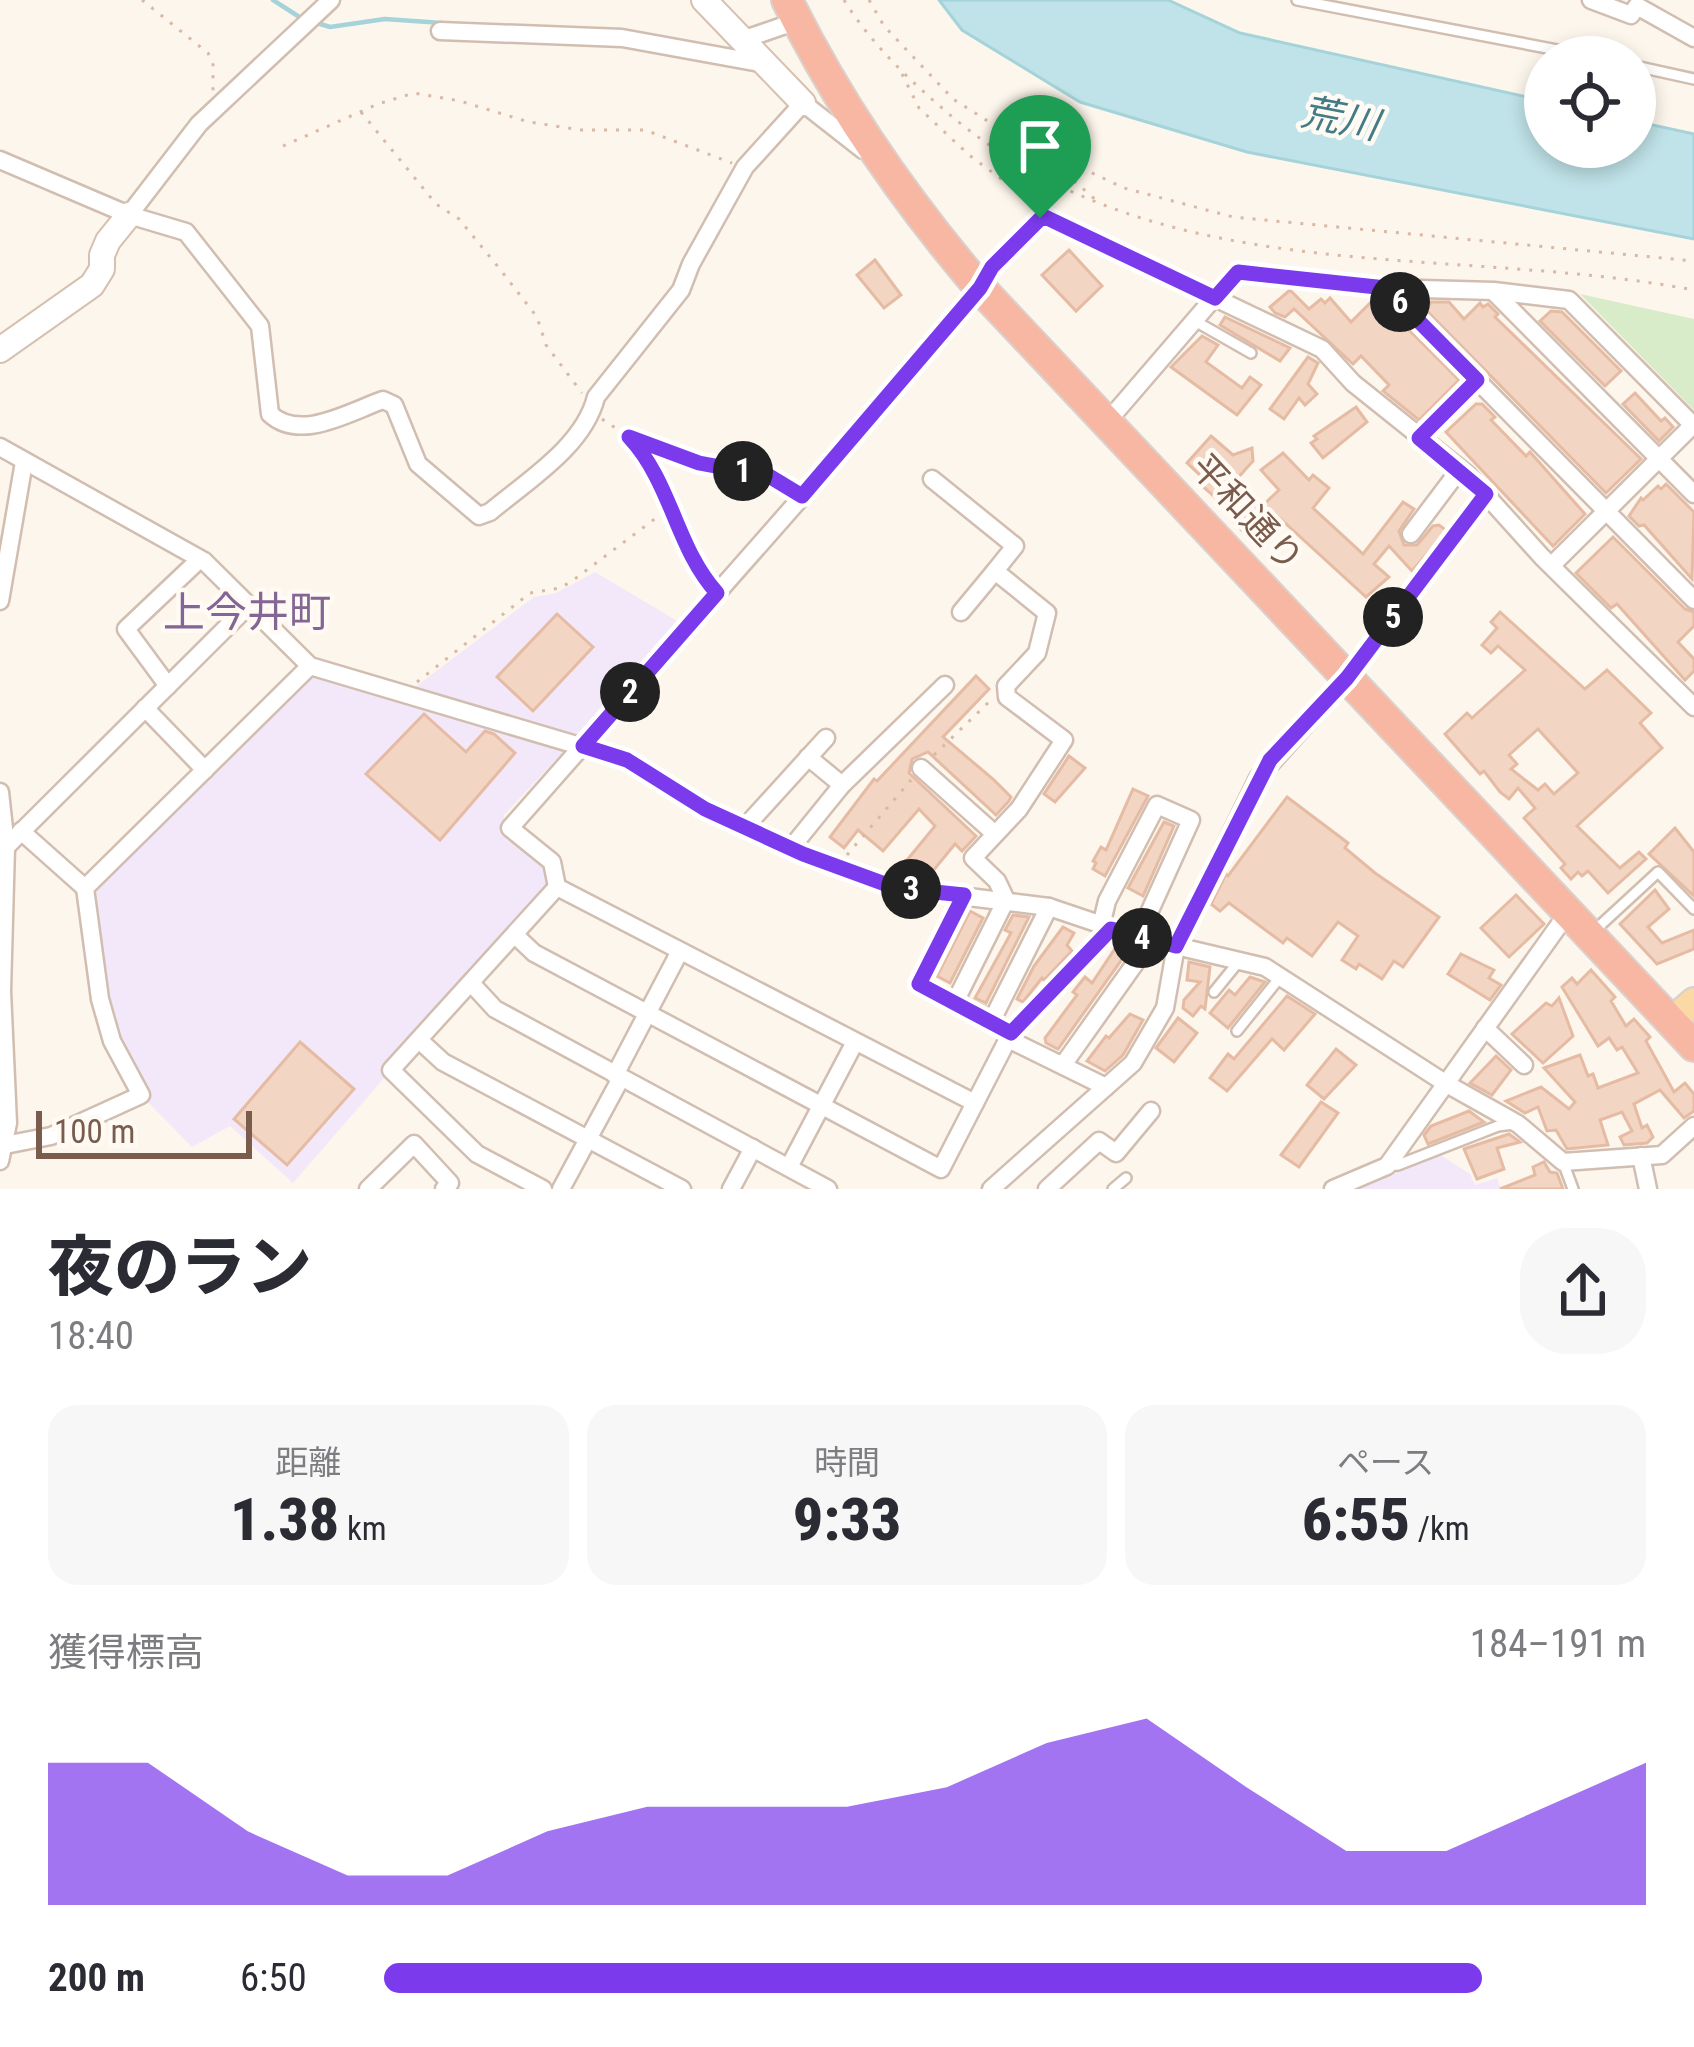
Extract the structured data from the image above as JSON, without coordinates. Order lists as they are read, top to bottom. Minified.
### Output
{"streets":{"highway":["平和通り"]},"districts":["上今井町"],"water":["荒川"],"scale_bar":"100 m","page":{"pins":["6","1","5","2","3","4"],"scale":"100 m","heading":["夜のラン","18:40"],"stats":[["距離","1.38 km"],["時間","9:33"],["ペース","6:55 /km"]],"chart":["獲得標高","184–191 m"],"list":[{"name":"200 m","note":"6:50"}]}}
